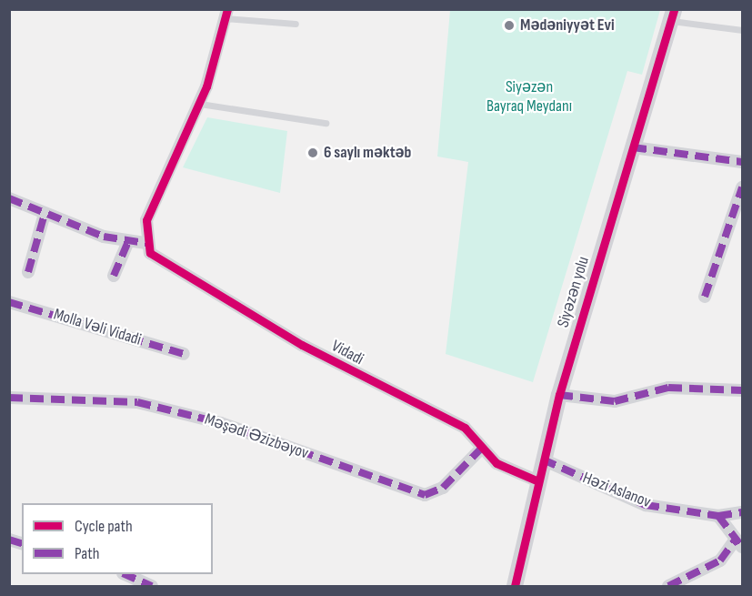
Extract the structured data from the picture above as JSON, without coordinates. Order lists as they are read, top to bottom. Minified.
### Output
{"streets":{"street":["Siyəzən yolu","Molla Vəli Vidadi","Vidadi","Məşədi Əzizbəyov","Həzi Aslanov"]},"crossings":[["Siyəzən yolu","Vidadi"],["Siyəzən yolu","Həzi Aslanov"],["Vidadi","Məşədi Əzizbəyov"]],"parks":["Siyəzən Bayraq Meydanı"],"places":["Mədəniyyət Evi","6 saylı məktəb"],"legend":["Cycle path","Path"]}
